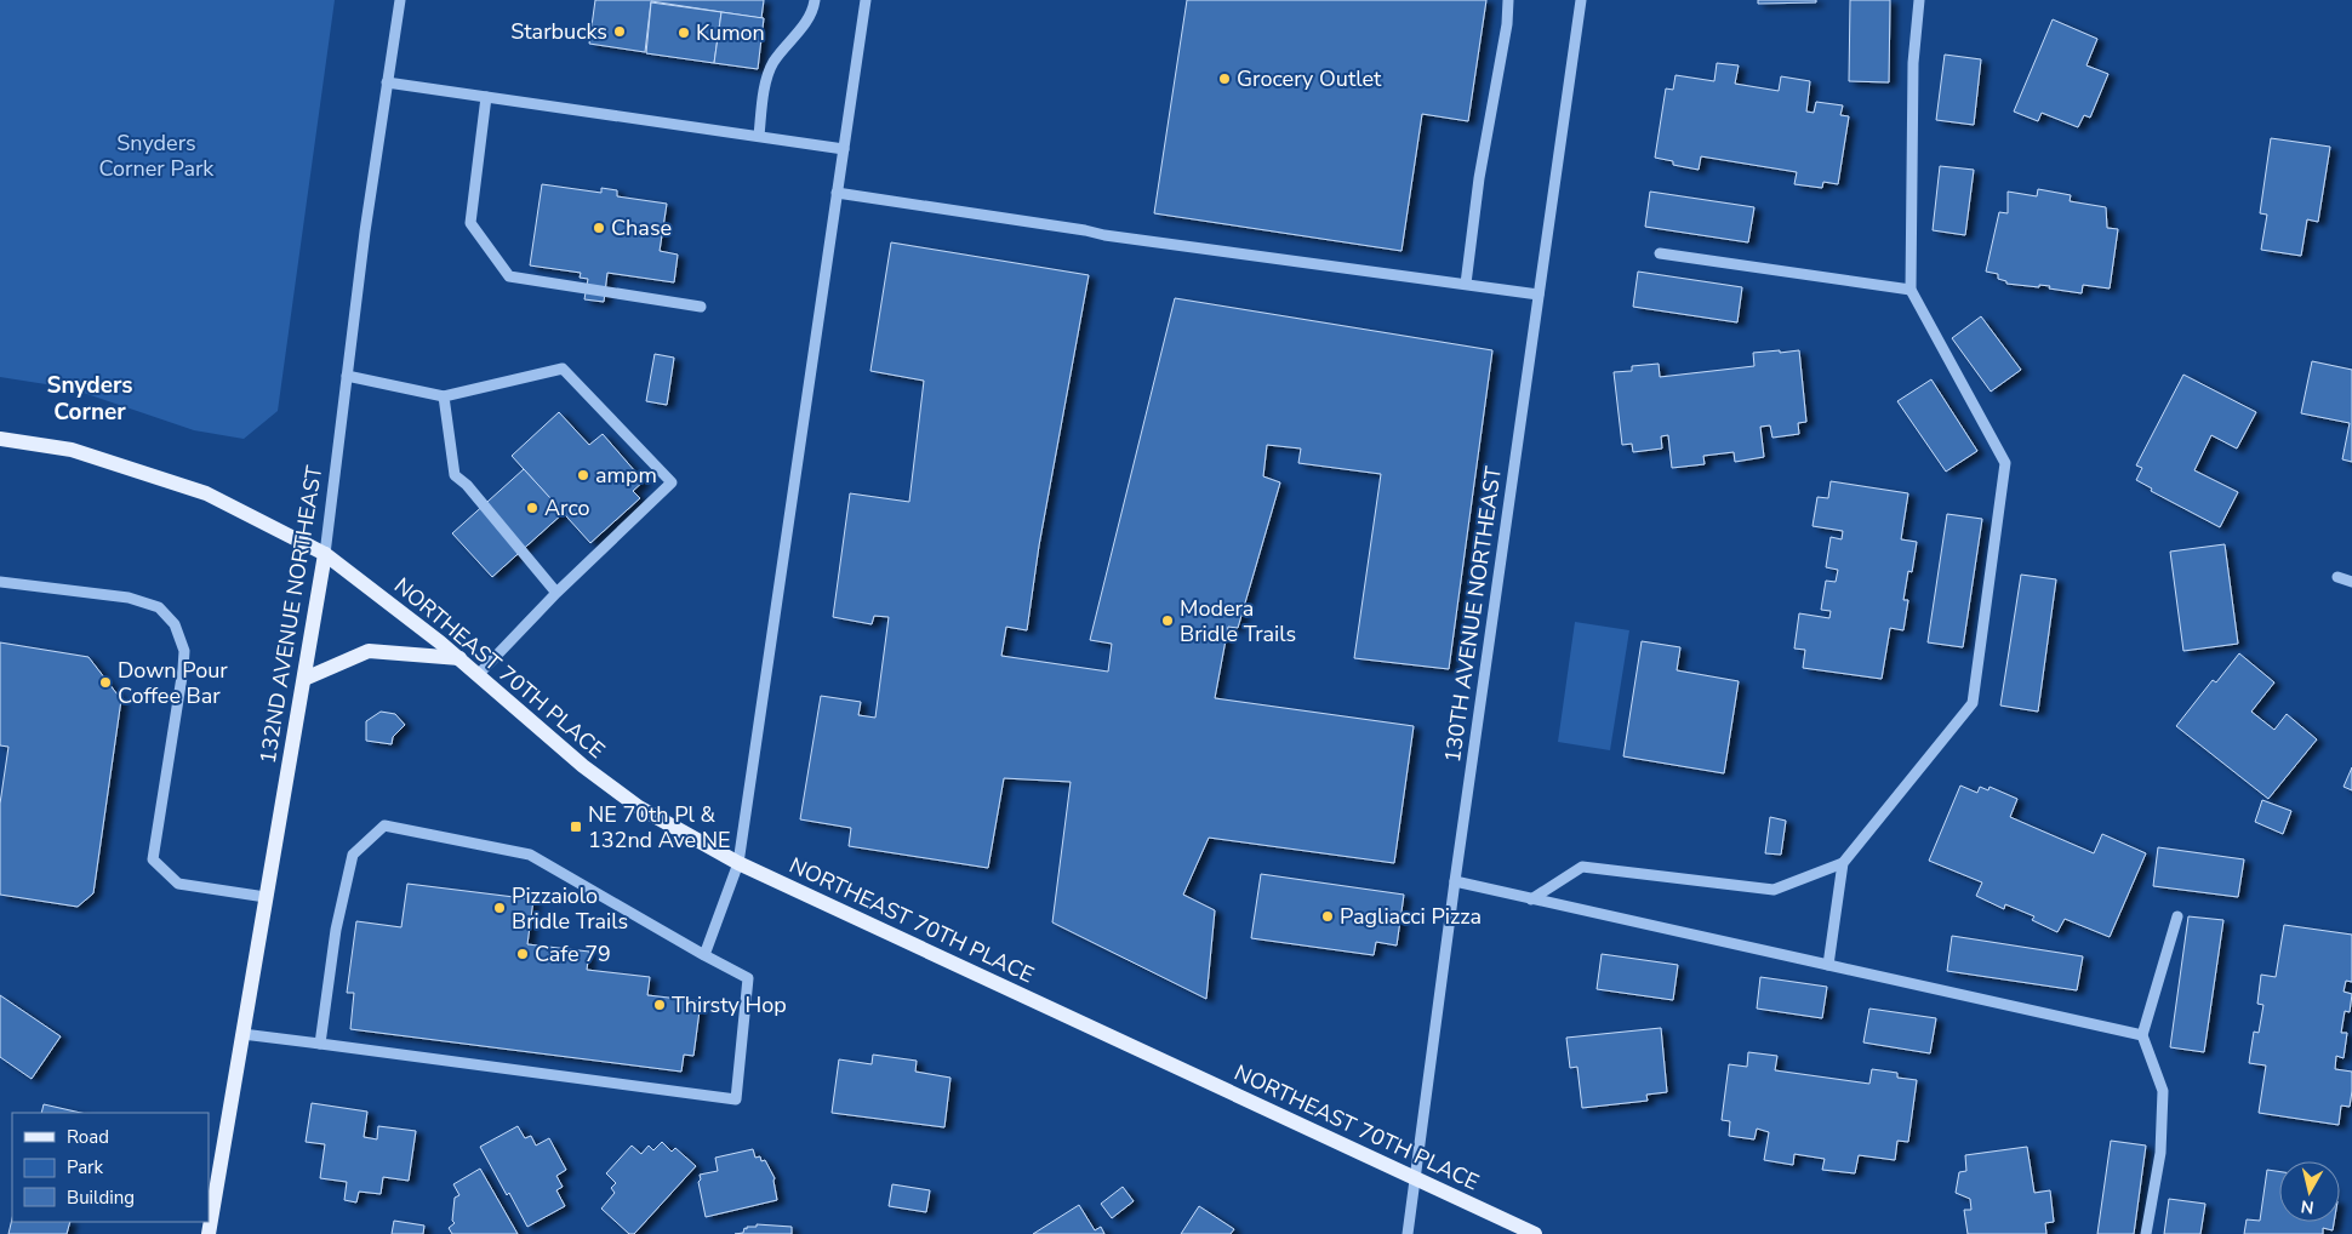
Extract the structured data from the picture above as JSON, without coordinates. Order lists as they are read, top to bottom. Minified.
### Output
{"streets":{"main road":["132ND AVENUE NORTHEAST","NORTHEAST 70TH PLACE"],"street":["130TH AVENUE NORTHEAST"]},"crossings":[["132ND AVENUE NORTHEAST","NORTHEAST 70TH PLACE"],["130TH AVENUE NORTHEAST","NORTHEAST 70TH PLACE"]],"districts":["Snyders Corner"],"parks":["Snyders Corner Park"],"places":{"other":["Starbucks","Kumon","Grocery Outlet","Chase","ampm","Arco","Modera Bridle Trails","Down Pour Coffee Bar","Pizzaiolo Bridle Trails","Pagliacci Pizza","Cafe 79","Thirsty Hop"],"transit":["NE 70th Pl & 132nd Ave NE"]},"legend":["Road","Park","Building"],"north":"bottom"}
